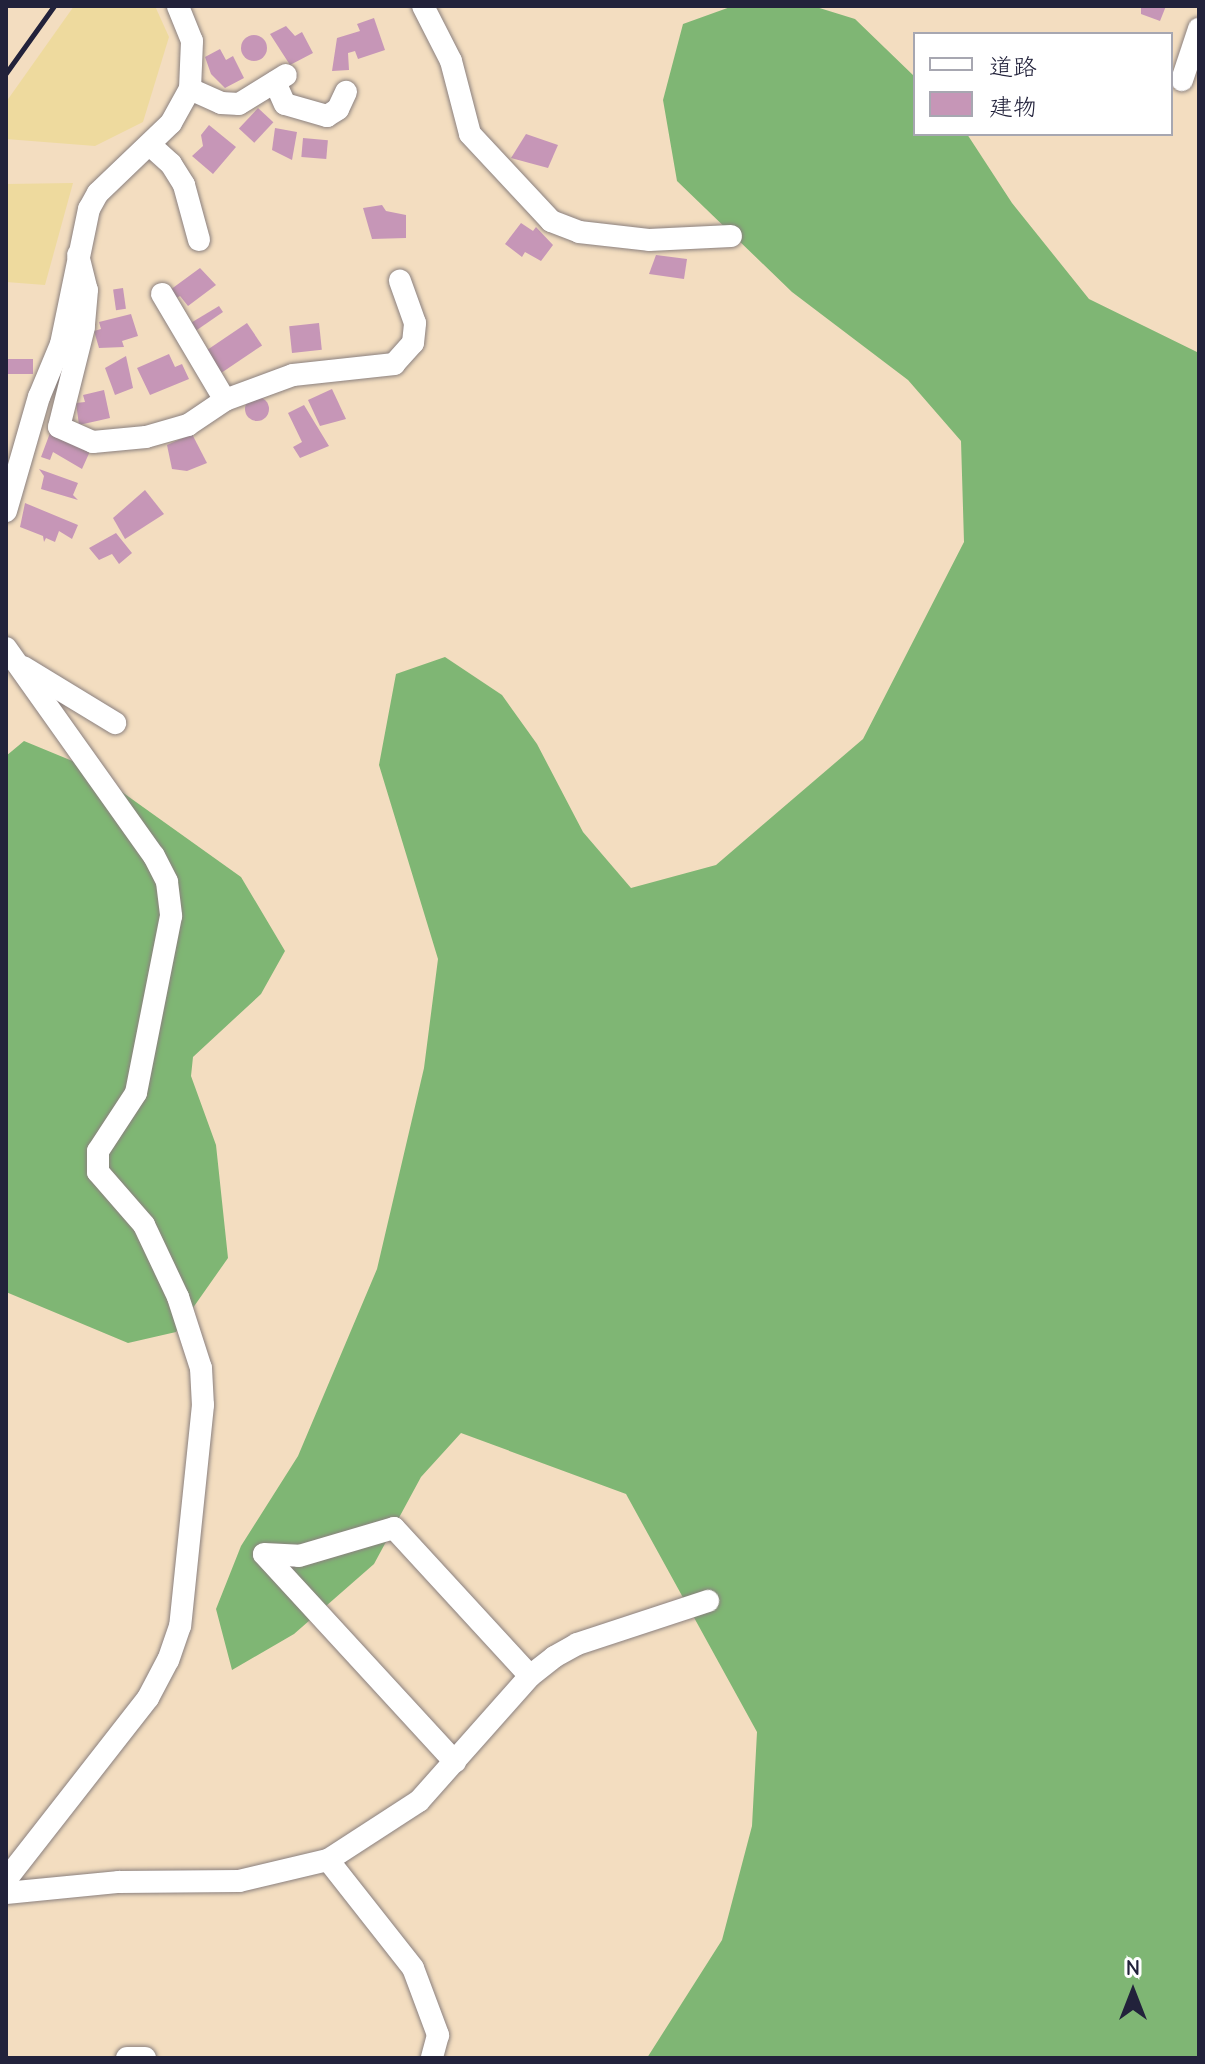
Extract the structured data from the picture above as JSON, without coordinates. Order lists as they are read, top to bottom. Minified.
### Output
{"legend":["道路","建物"],"north":"top"}
